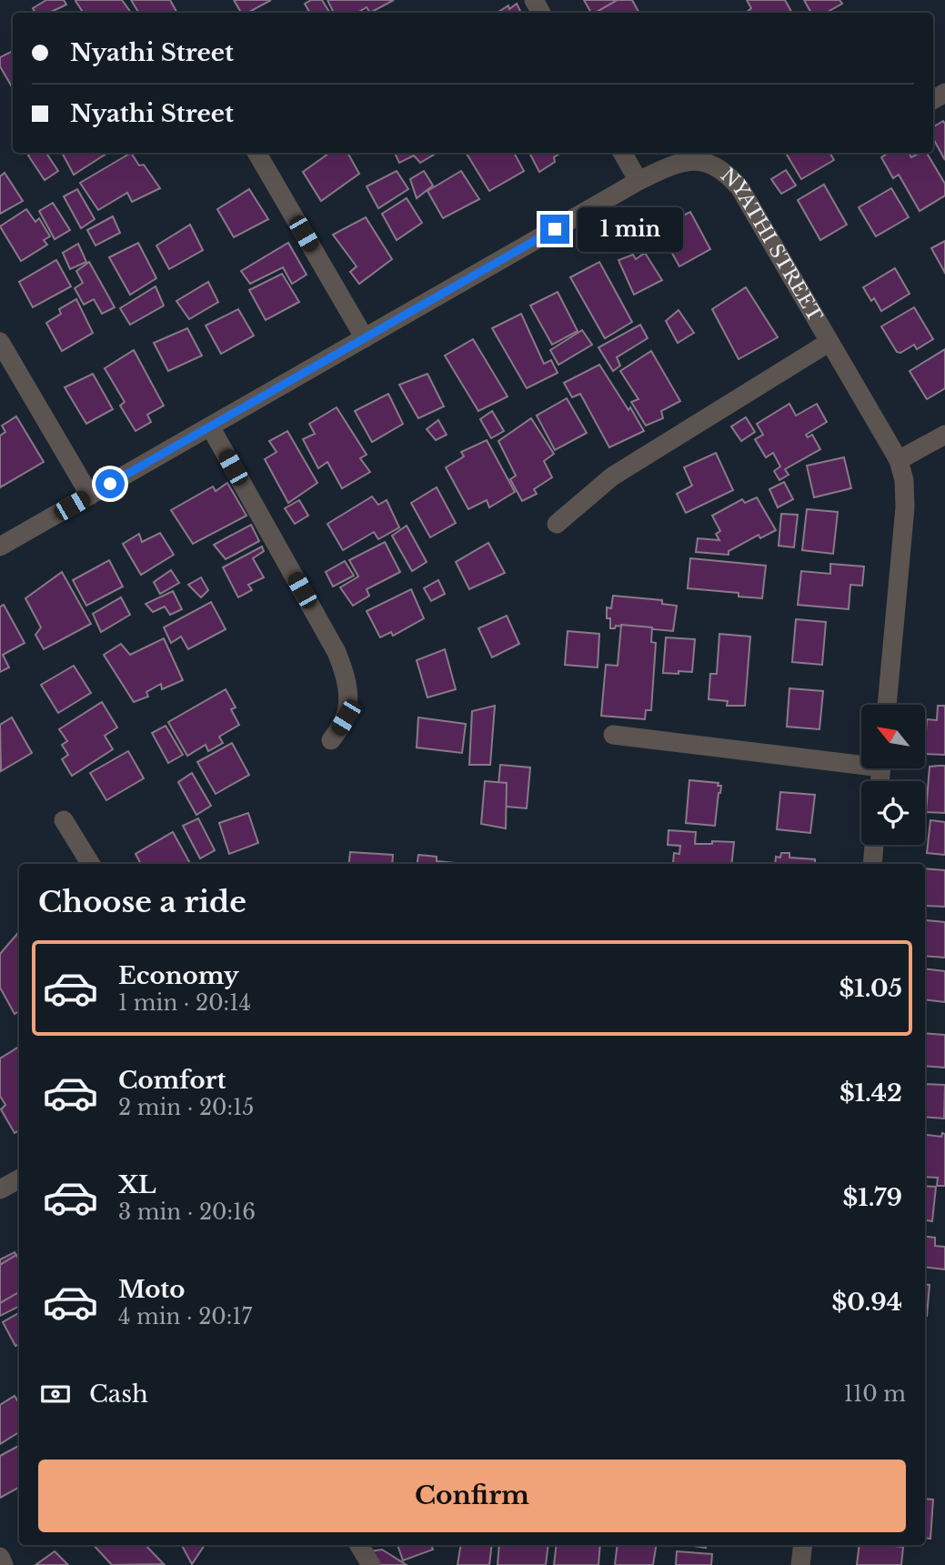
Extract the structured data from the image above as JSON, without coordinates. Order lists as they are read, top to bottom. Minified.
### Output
{"streets":{"street":["NYATHI STREET"]},"north":"top left","page":{"banner":["Nyathi Street","Nyathi Street"],"bubble":"1 min","heading":"Choose a ride","list":[{"name":"Economy","note":"1 min · 20:14","value":"$1.05"},{"name":"Comfort","note":"2 min · 20:15","value":"$1.42"},{"name":"XL","note":"3 min · 20:16","value":"$1.79"},{"name":"Moto","note":"4 min · 20:17","value":"$0.94"}],"pay":["Cash","110 m"],"buttons":"Confirm"}}
